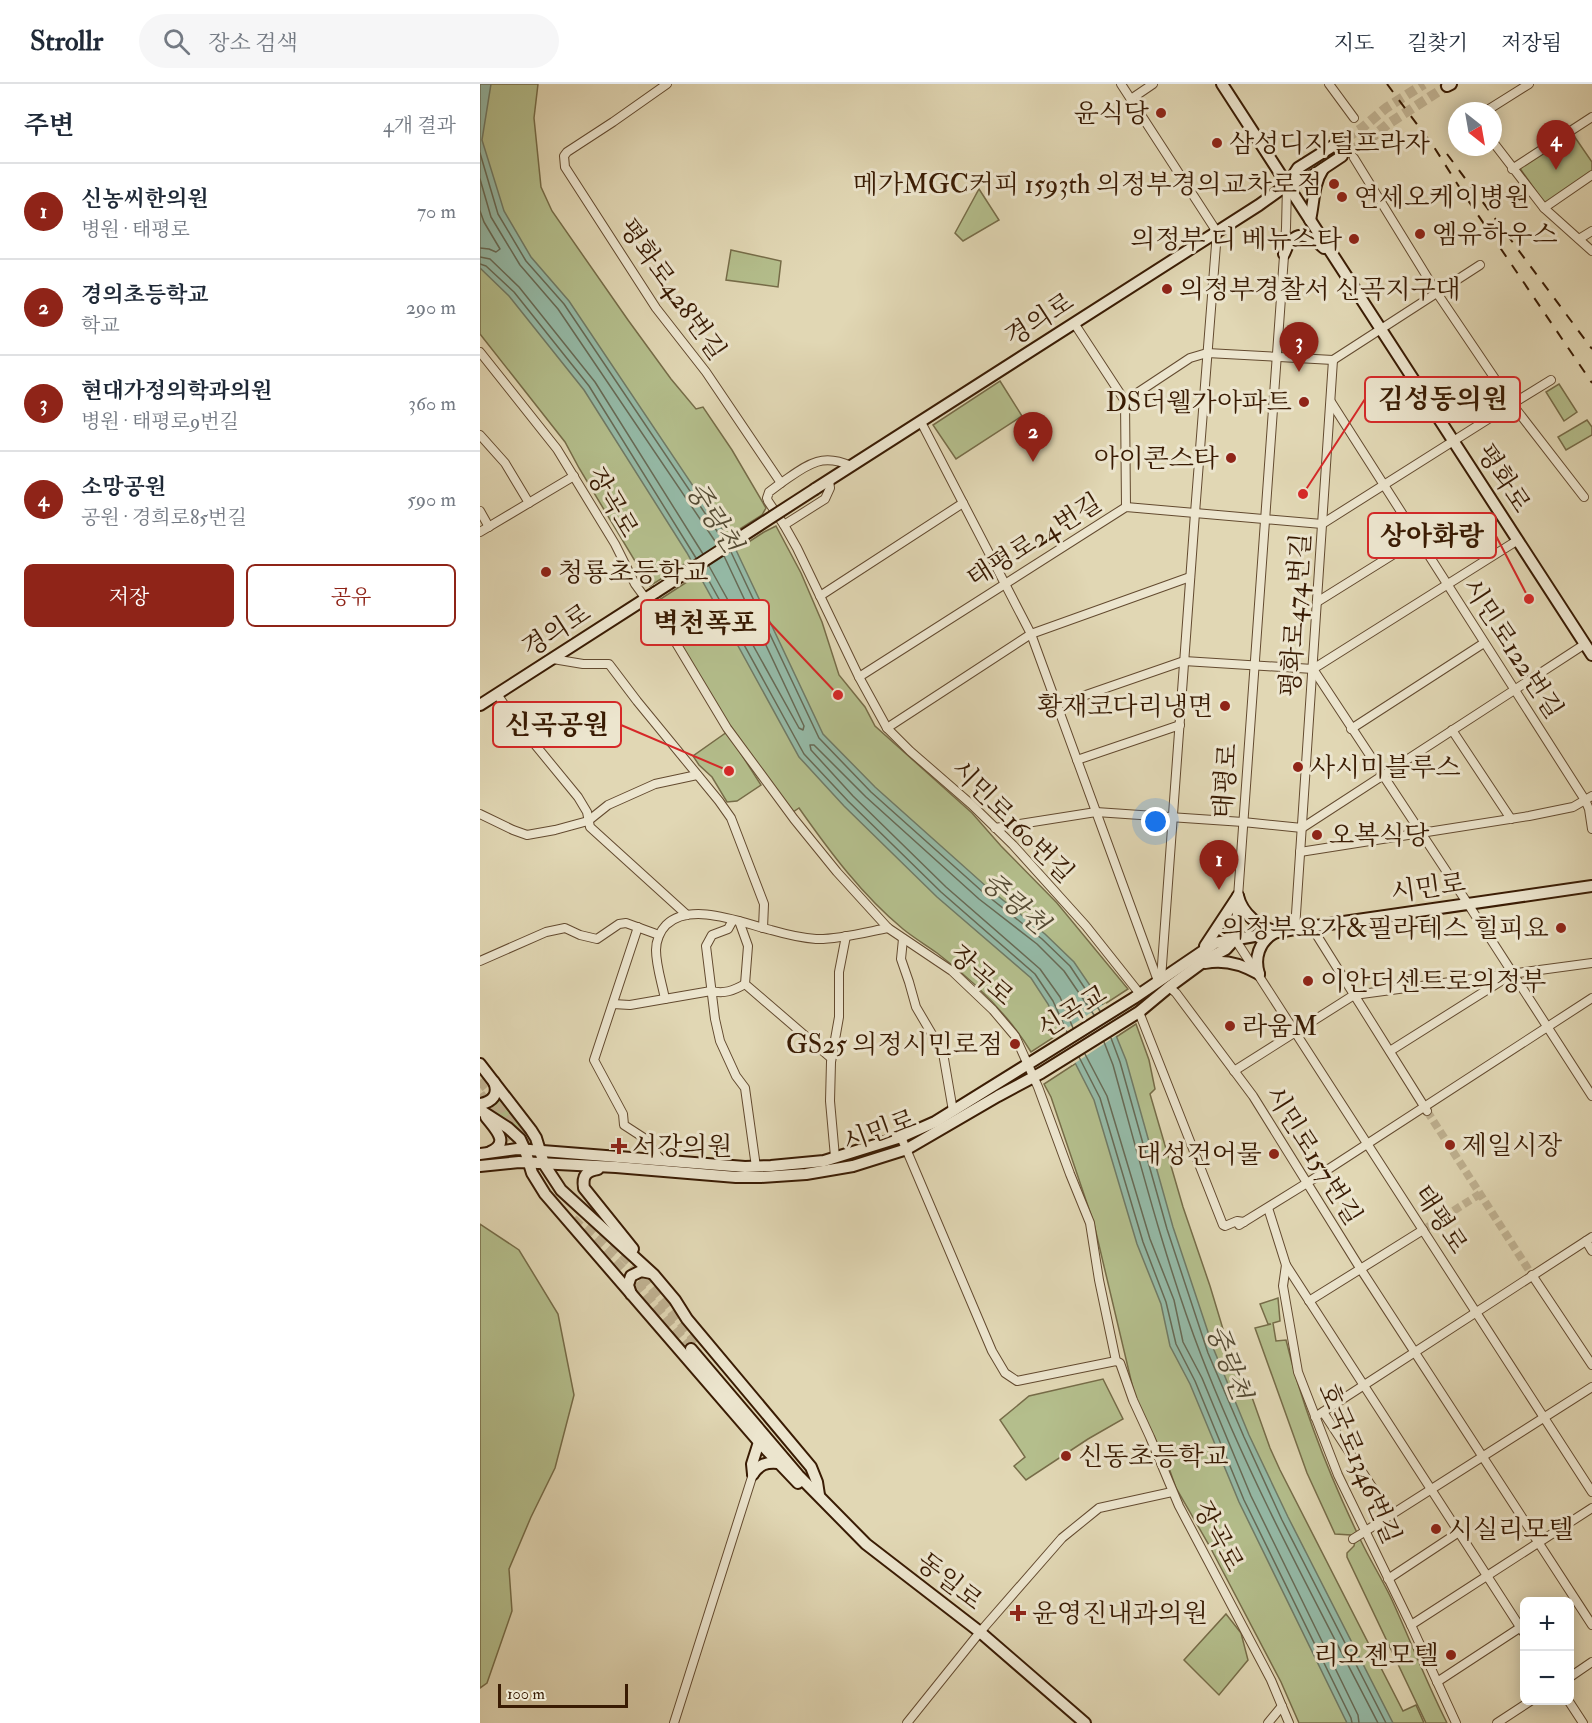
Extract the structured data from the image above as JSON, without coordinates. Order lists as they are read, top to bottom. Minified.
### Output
{"streets":{"street":["평화로428번길","경의로","평화로","장곡로","태평로24번길","평화로474번길","시민로122번길","태평로","시민로160번길","시민로","신곡교","시민로157번길","호국로1346번길","동일로"]},"crossings":[["평화로428번길","시민로160번길"],["경의로","평화로"],["경의로","장곡로"],["경의로","태평로"],["평화로","태평로"],["장곡로","시민로"],["장곡로","신곡교"],["태평로24번길","평화로474번길"],["태평로24번길","태평로"],["태평로24번길","시민로160번길"],["평화로474번길","시민로122번길"],["평화로474번길","시민로"],["태평로","시민로"],["시민로160번길","시민로"],["시민로160번길","신곡교"],["시민로","신곡교"],["시민로","시민로157번길"]],"water":["중랑천"],"places":{"other":["윤식당","삼성디지털프라자","메가MGC커피 1593th 의정부경의교차로점","연세오케이병원","엠유하우스","의정부 디 베뉴스타","의정부경찰서 신곡지구대","DS더웰가아파트","아이콘스타","김성동의원","청룡초등학교","상아화랑","벽천폭포","황재코다리냉면","사시미블루스","신곡공원","오복식당","의정부요가&필라테스 힐피요","이안더센트로의정부","라움M","GS25 의정시민로점","제일시장","대성건어물","신동초등학교","시실리모텔","리오젠모텔"],"health":["서강의원","윤영진내과의원"]},"scale_bar":"100 m","north":"bottom right","page":{"header":"Strollr","search":"장소 검색","nav":["지도","길찾기","저장됨"],"heading":["주변","4개 결과"],"pins":["4","3","2","1"],"list":[{"mark":"1","name":"신농씨한의원","note":"병원 · 태평로","value":"70 m"},{"mark":"2","name":"경의초등학교","note":"학교","value":"290 m"},{"mark":"3","name":"현대가정의학과의원","note":"병원 · 태평로9번길","value":"360 m"},{"mark":"4","name":"소망공원","note":"공원 · 경희로85번길","value":"590 m"}],"buttons":["저장","공유"],"map_buttons":["+","−"],"scale":"100 m"}}
